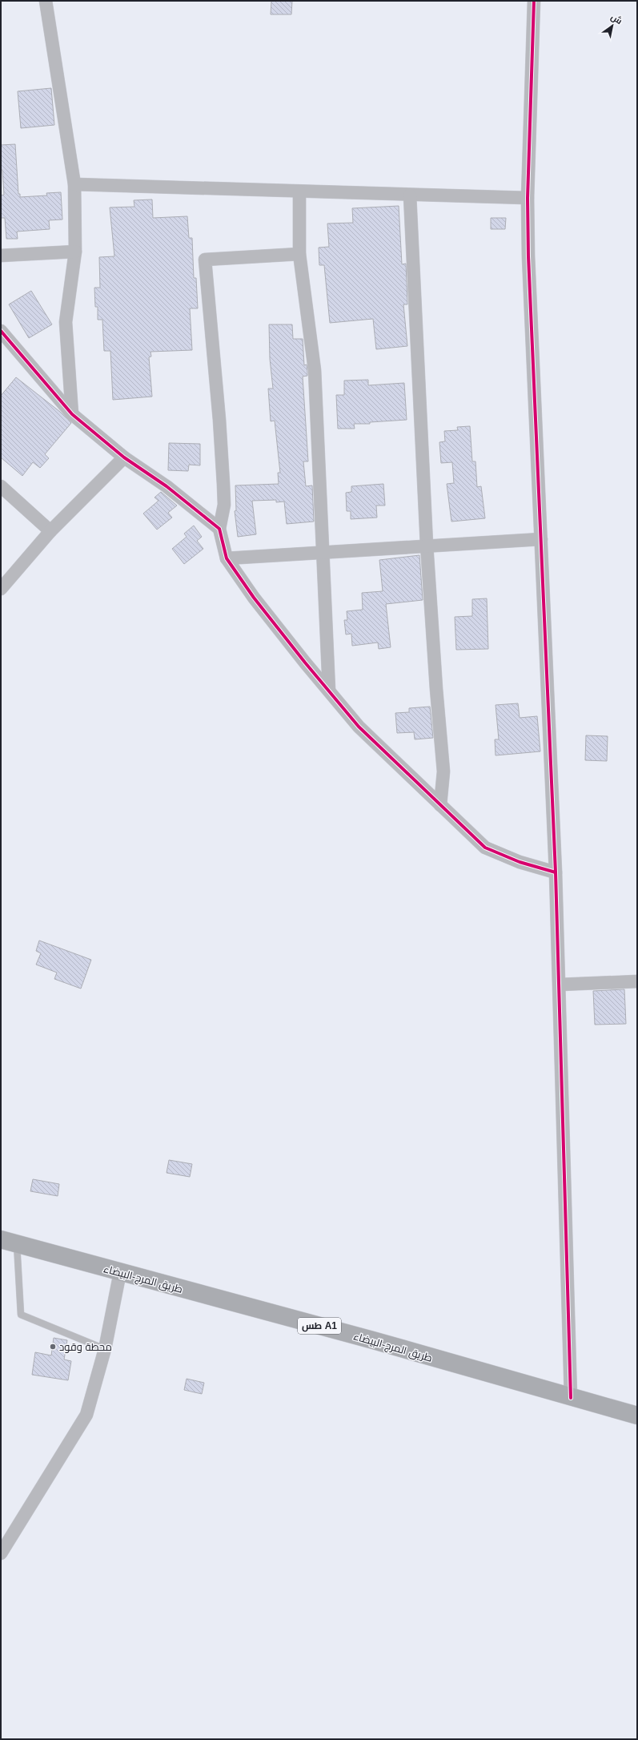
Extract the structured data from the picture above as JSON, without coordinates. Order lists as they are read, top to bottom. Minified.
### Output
{"streets":{"highway":["طريق المرج-البيضاء","طس A1"]},"places":["محطة وقود"],"north":"top right"}
